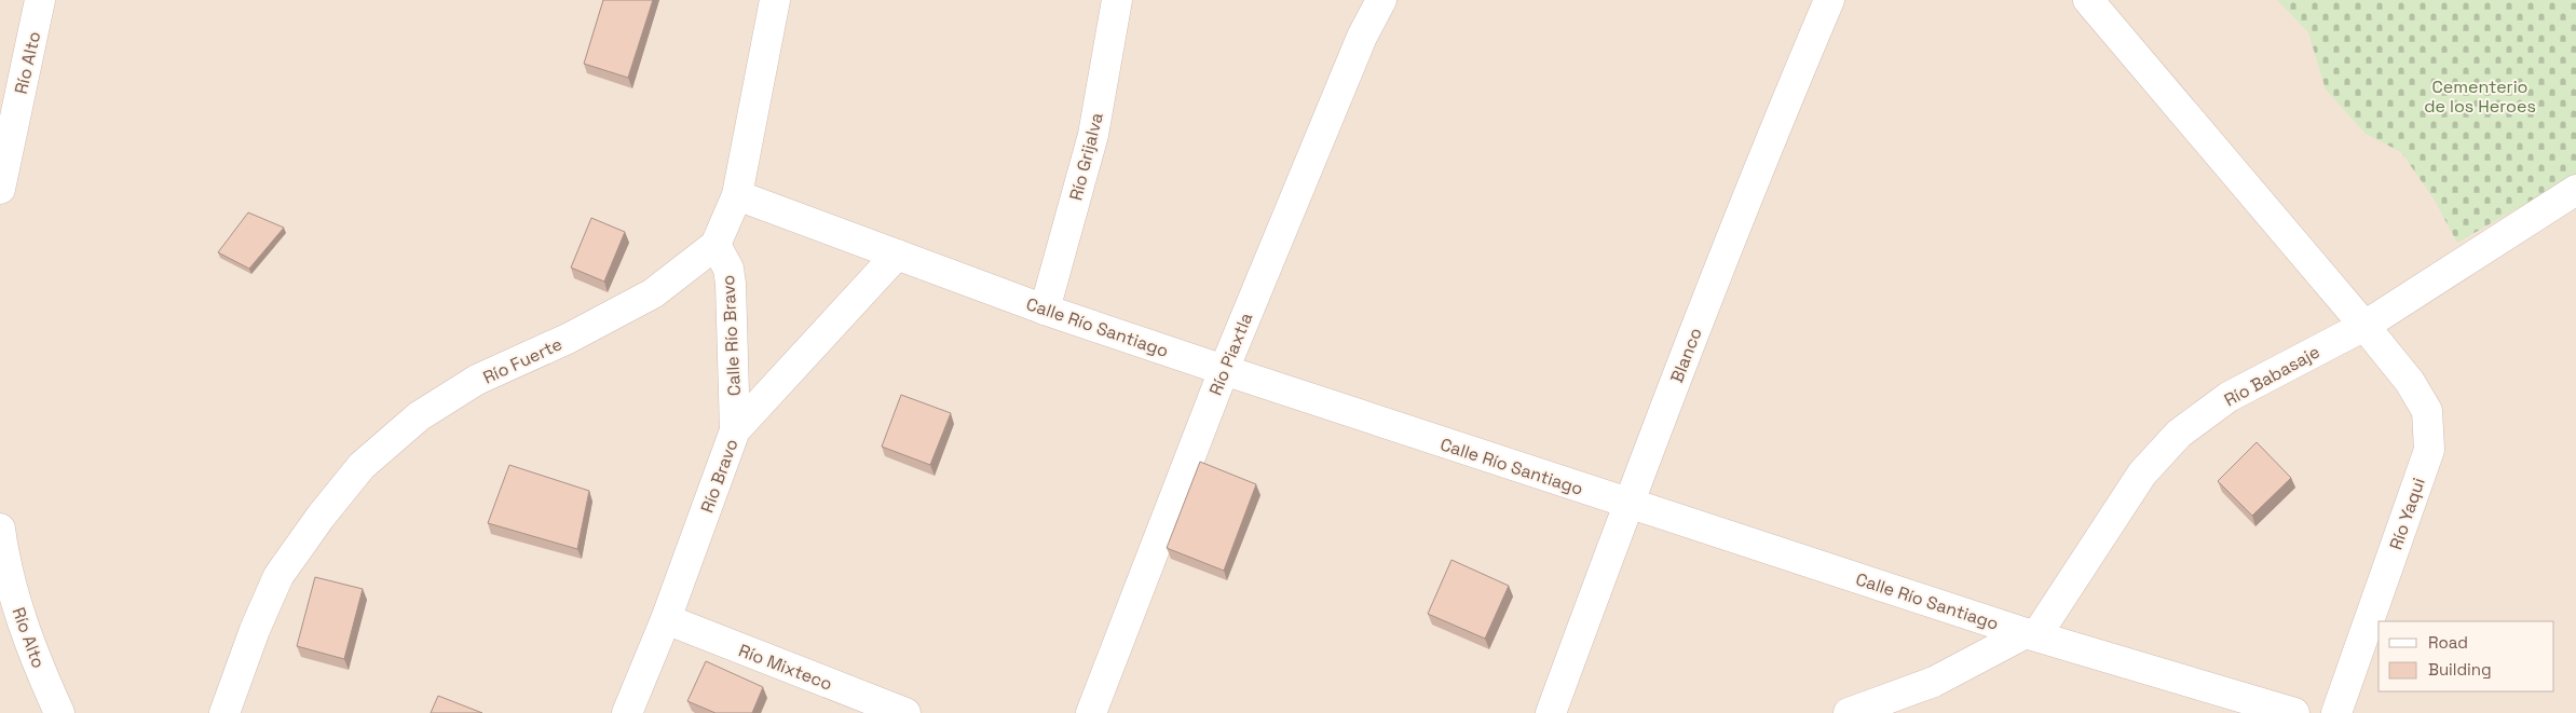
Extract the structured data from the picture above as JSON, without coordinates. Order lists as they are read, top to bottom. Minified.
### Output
{"streets":{"street":["Río Alto","Río Grijalva","Calle Río Santiago","Calle Río Bravo","Río Piaxtla","Blanco","Río Fuerte","Río Babasaje","Río Bravo","Río Yaqui","Río Mixteco"]},"crossings":[["Río Grijalva","Calle Río Santiago"],["Calle Río Santiago","Río Piaxtla"],["Calle Río Santiago","Blanco"],["Calle Río Santiago","Río Fuerte"],["Calle Río Santiago","Río Babasaje"],["Calle Río Santiago","Río Bravo"],["Calle Río Bravo","Río Fuerte"],["Calle Río Bravo","Río Bravo"],["Río Babasaje","Río Yaqui"],["Río Bravo","Río Mixteco"]],"parks":["Cementerio de los Heroes"],"legend":["Road","Building"]}
